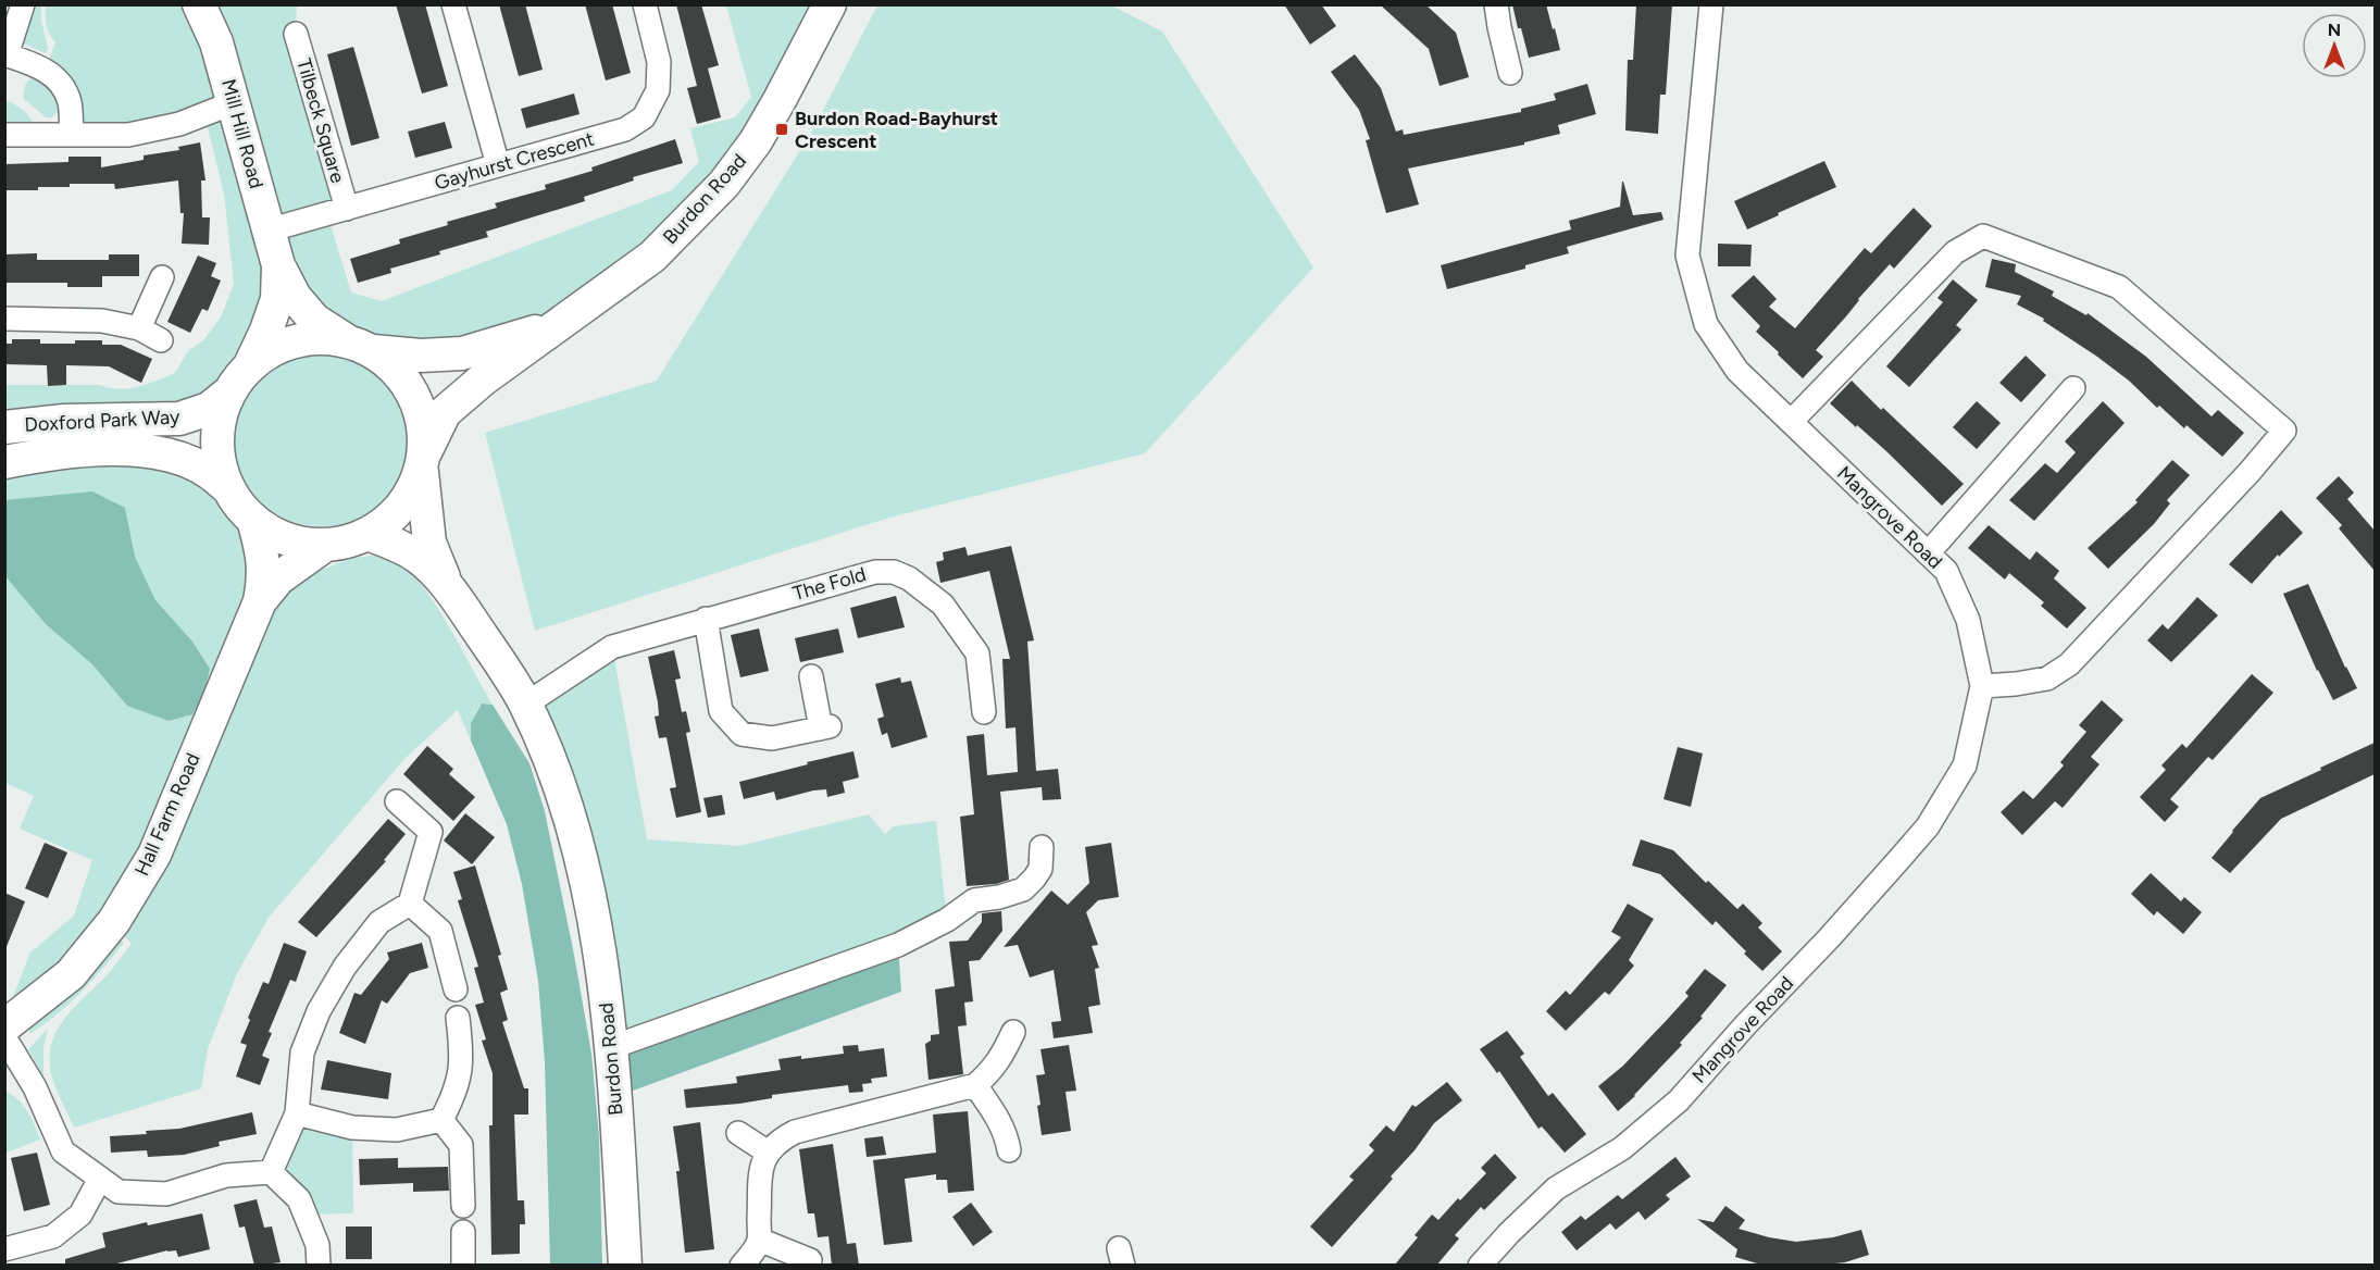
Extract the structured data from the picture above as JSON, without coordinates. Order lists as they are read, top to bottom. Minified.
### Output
{"streets":{"street":["Tilbeck Square","Mill Hill Road","Gayhurst Crescent","Burdon Road","Doxford Park Way","Mangrove Road","The Fold","Hall Farm Road"]},"crossings":[["Tilbeck Square","Gayhurst Crescent"],["Mill Hill Road","Gayhurst Crescent"],["Mill Hill Road","Burdon Road"],["Mill Hill Road","Doxford Park Way"],["Mill Hill Road","Hall Farm Road"],["Burdon Road","Doxford Park Way"],["Burdon Road","The Fold"],["Burdon Road","Hall Farm Road"],["Doxford Park Way","Hall Farm Road"]],"places":{"transit":["Burdon Road-Bayhurst Crescent"]},"north":"top"}
